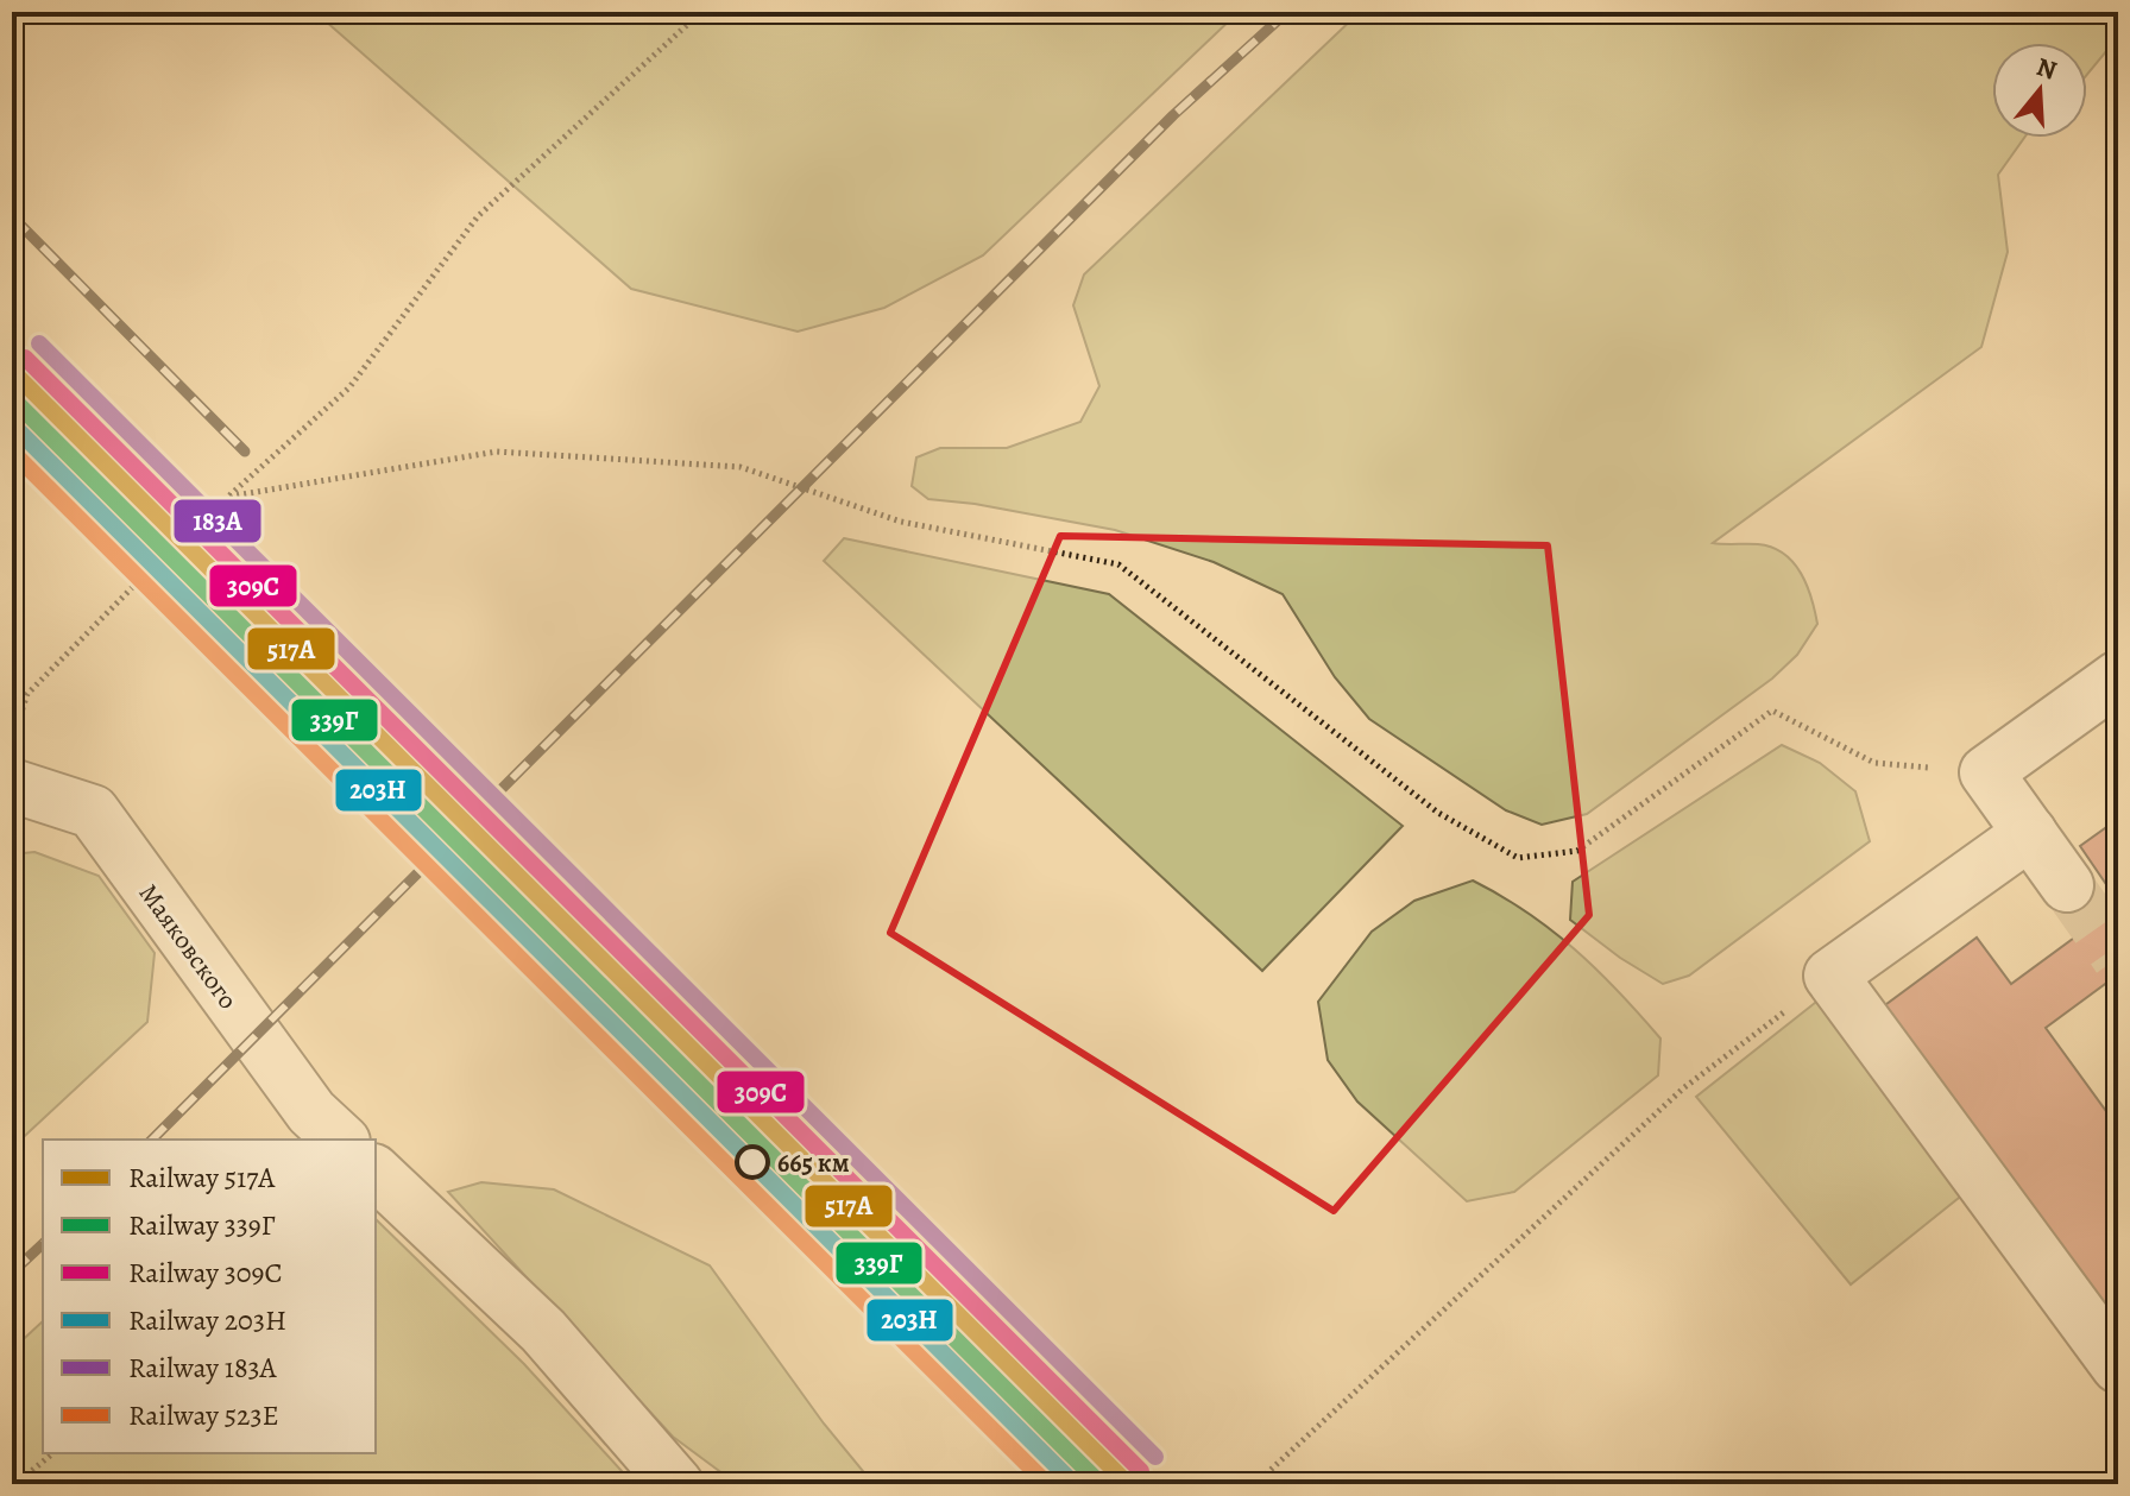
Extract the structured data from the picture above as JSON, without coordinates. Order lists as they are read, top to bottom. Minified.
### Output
{"streets":{"street":["Маяковского"]},"places":["665 км"],"lines":["rail line 183А","rail line 309С","rail line 517А","rail line 339Г","rail line 203Н","rail line 523Е"],"legend":["Railway 517А","Railway 339Г","Railway 309С","Railway 203Н","Railway 183А","Railway 523Е"],"north":"top"}
